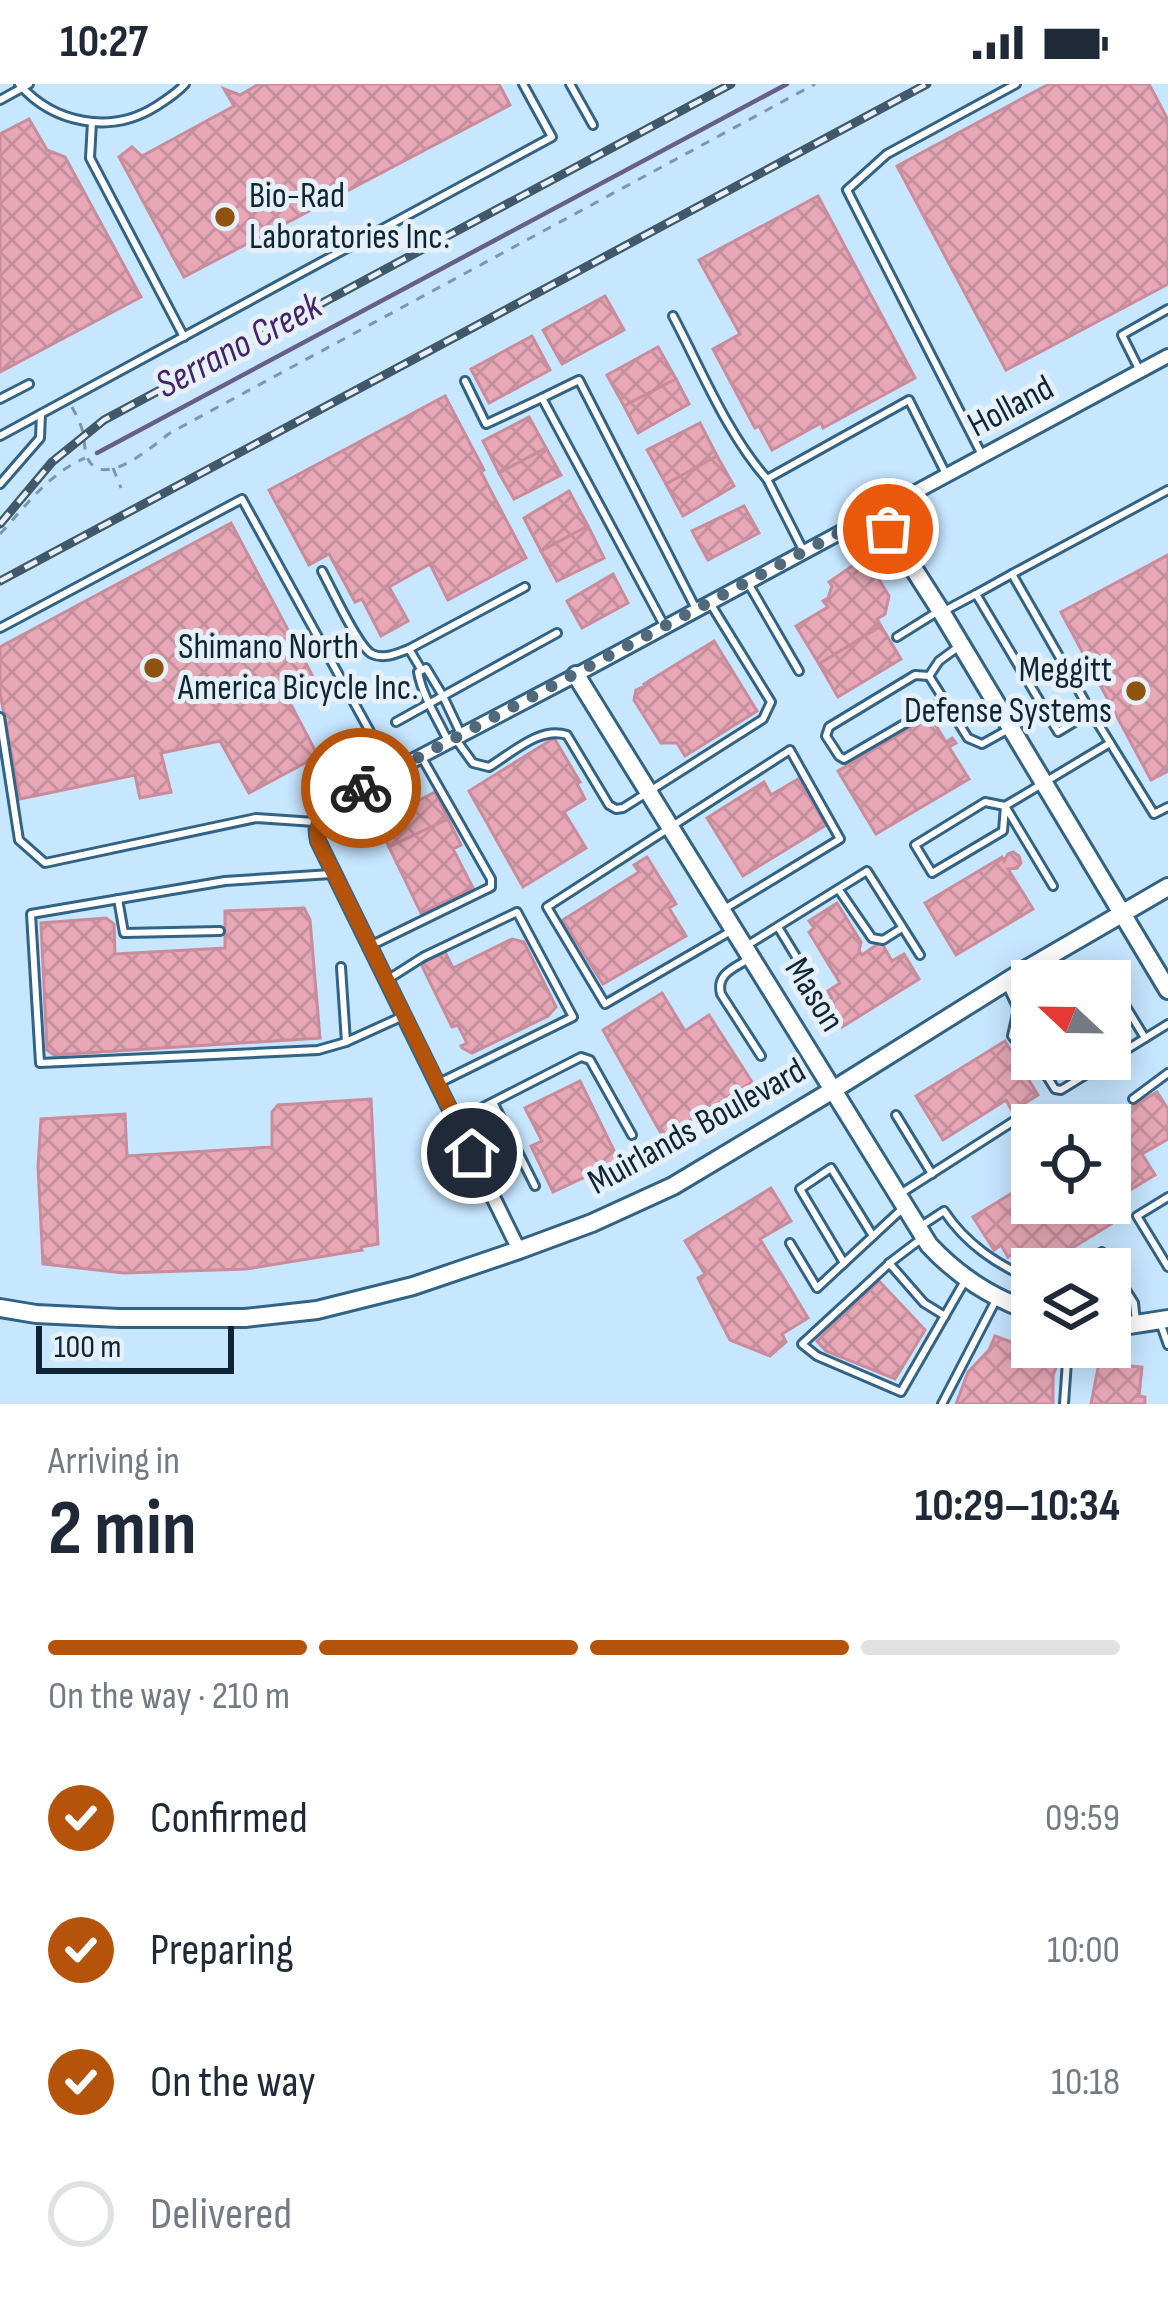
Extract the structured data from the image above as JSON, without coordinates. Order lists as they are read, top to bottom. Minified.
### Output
{"streets":{"street":["Holland","Mason","Muirlands Boulevard"]},"crossings":[["Holland","Mason"],["Mason","Muirlands Boulevard"]],"water":["Serrano Creek"],"places":["Bio-Rad Laboratories Inc.","Shimano North America Bicycle Inc.","Meggitt Defense Systems"],"scale_bar":"100 m","north":"left","page":{"status":"10:27","scale":"100 m","heading":["2 min","Arriving in","10:29–10:34"],"bar":"On the way · 210 m","list":[["Confirmed","09:59"],["Preparing","10:00"],["On the way","10:18"],"Delivered"]}}
